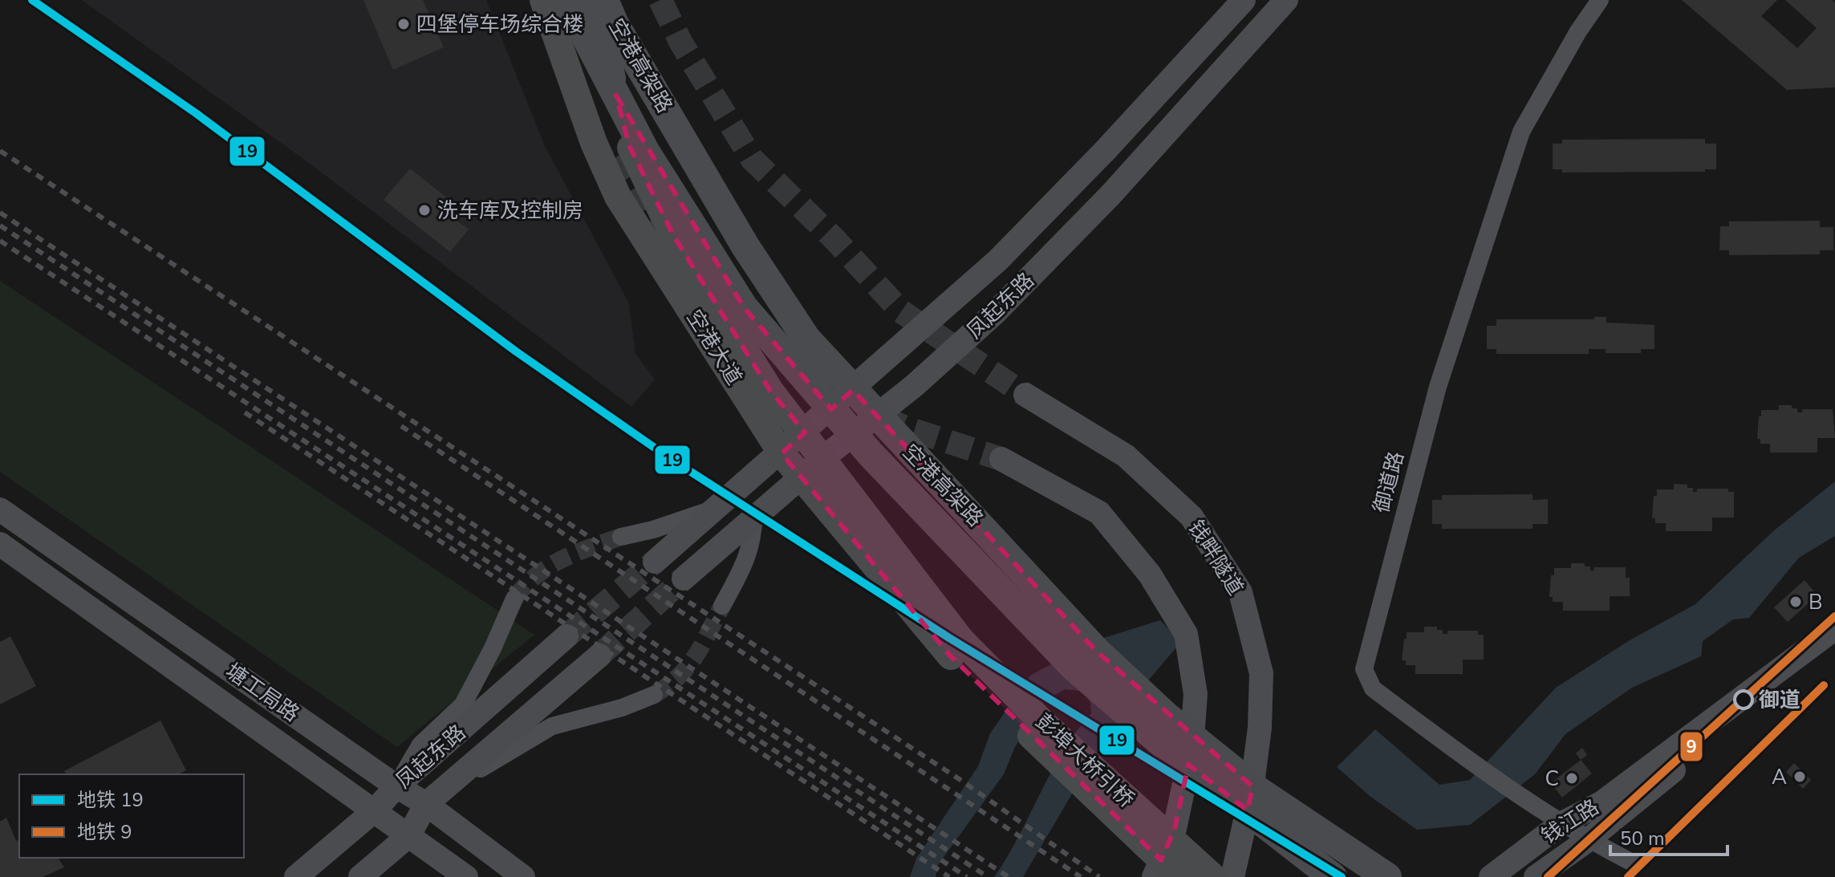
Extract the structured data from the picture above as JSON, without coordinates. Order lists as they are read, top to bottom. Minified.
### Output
{"streets":{"highway":["空港高架路"],"main road":["凤起东路","空港大道","钱畔隧道","塘工局路","彭埠大桥引桥","钱江路"],"street":["御道路"]},"crossings":[["凤起东路","空港大道"],["凤起东路","塘工局路"],["空港大道","彭埠大桥引桥"],["御道路","钱江路"]],"places":["四堡停车场综合楼","洗车库及控制房","B","御道","A","C"],"lines":["metro line 19","metro line 9"],"legend":["地铁 19","地铁 9"],"scale_bar":"50 m"}
